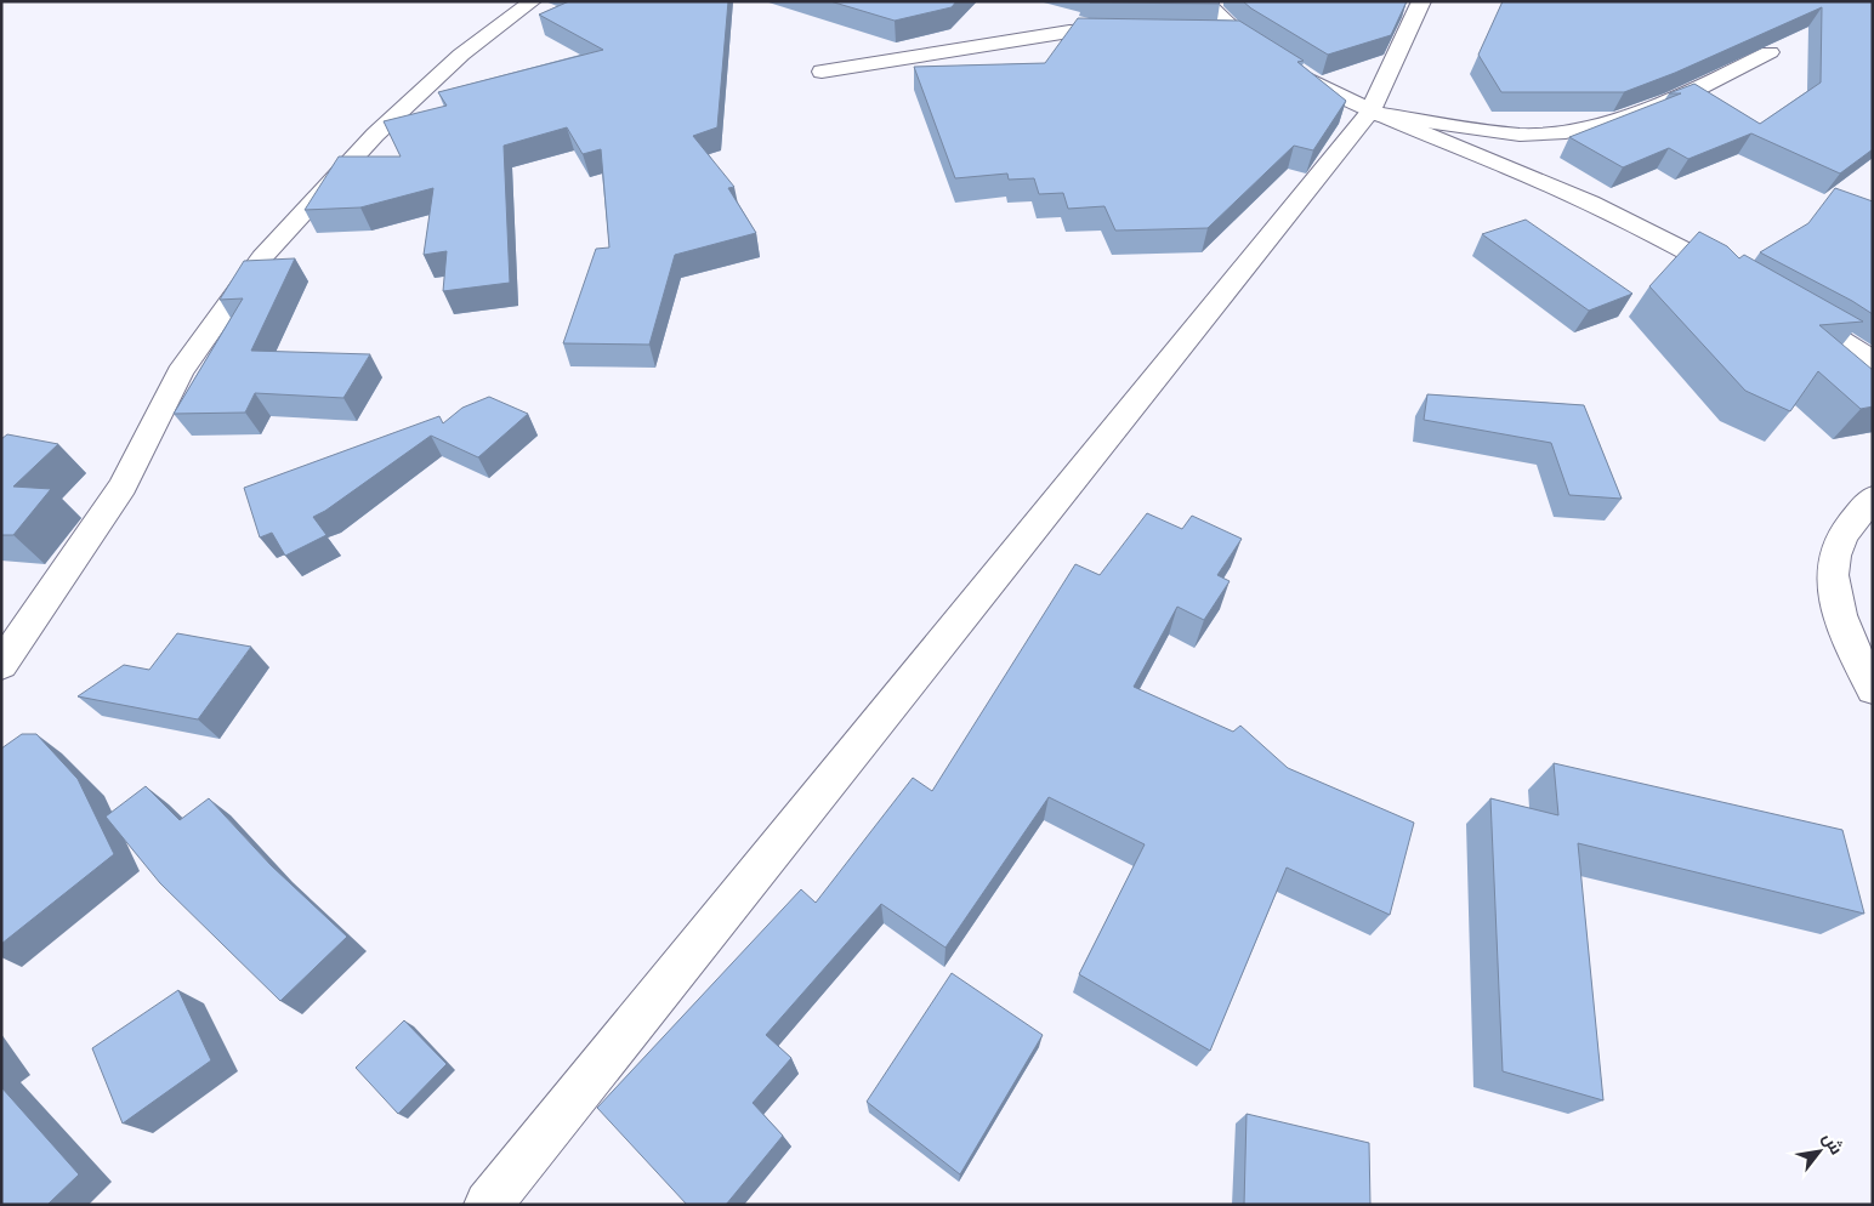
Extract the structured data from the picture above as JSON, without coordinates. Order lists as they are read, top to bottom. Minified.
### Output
{"north":"top right"}
